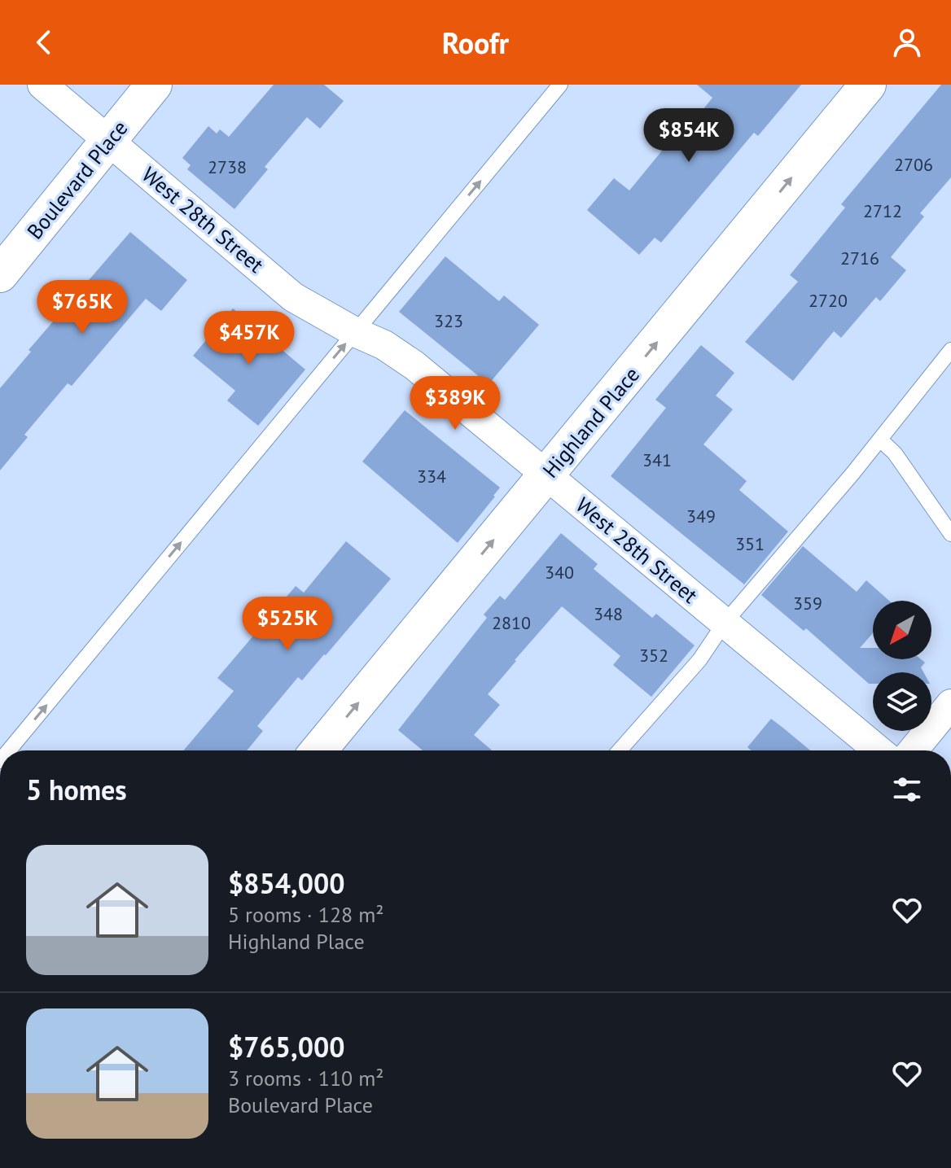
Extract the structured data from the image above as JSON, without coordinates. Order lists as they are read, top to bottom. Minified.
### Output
{"streets":{"street":["Boulevard Place","West 28th Street","Highland Place"]},"crossings":[["Boulevard Place","West 28th Street"],["West 28th Street","Highland Place"]],"one_way":["Highland Place"],"house_numbers":["2706","2738","2712","2716","2720","323","341","334","349","351","340","359","348","2810","352"],"north":"bottom left","page":{"header":"Roofr","price":["$854K","$765K","$457K","$389K","$525K"],"heading":"5 homes","list":[{"name":"$854,000","note":"5 rooms · 128 m² · Highland Place"},{"name":"$765,000","note":"3 rooms · 110 m² · Boulevard Place"}]}}
